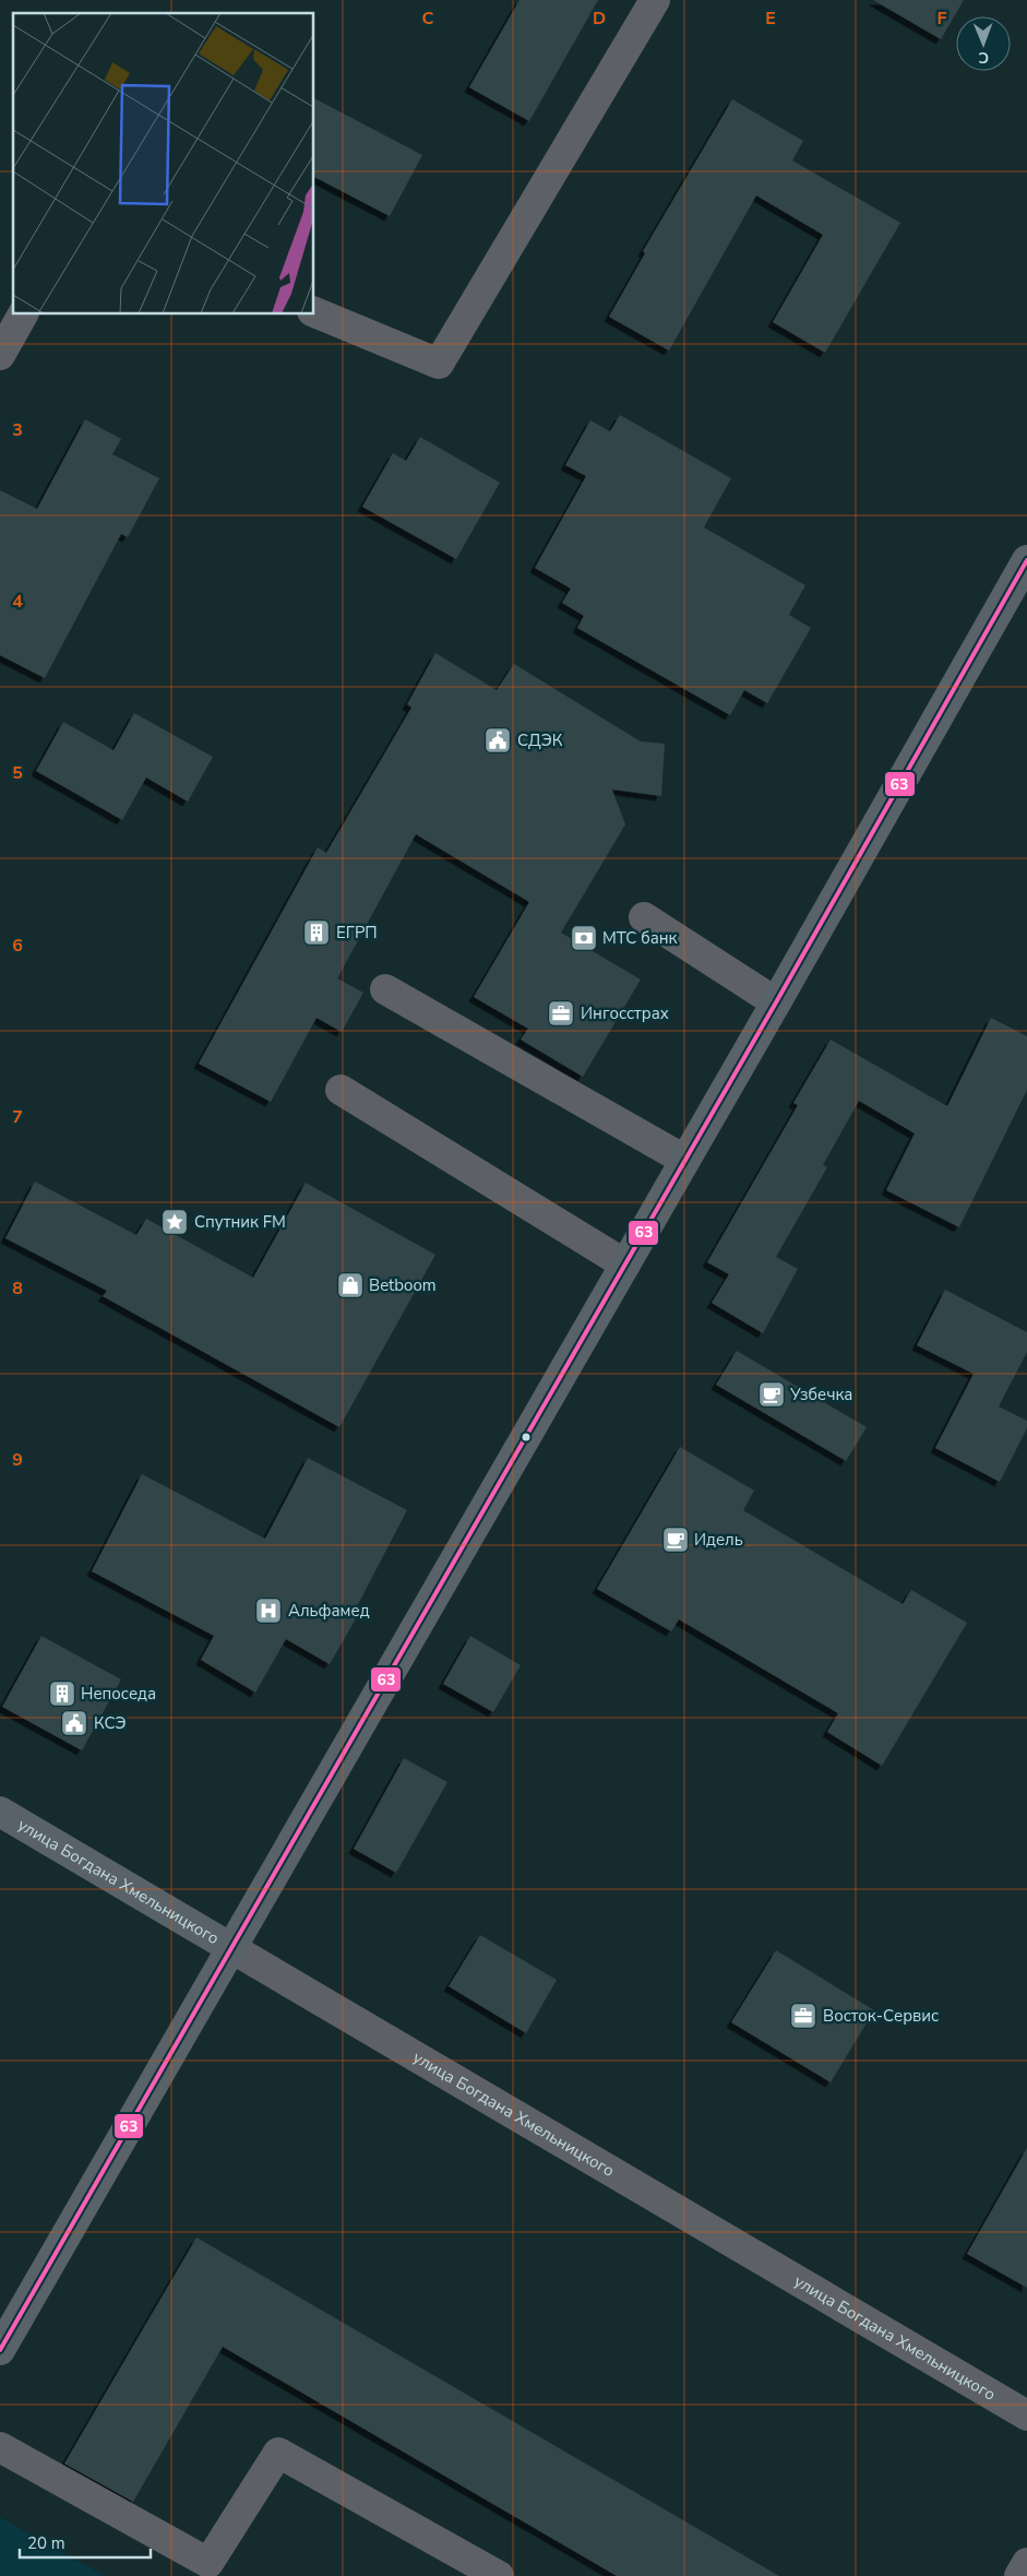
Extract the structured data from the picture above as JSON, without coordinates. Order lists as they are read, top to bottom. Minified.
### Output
{"streets":{"main road":["улица Богдана Хмельницкого"]},"places":{"public building":["СДЭК","КСЭ"],"building":["ЕГРП","Непоседа"],"bank":["МТС банк"],"office":["Ингосстрах","Восток-Сервис"],"place":["Спутник FM"],"shop":["Betboom"],"cafe":["Узбечка","Идель"],"hospital":["Альфамед"]},"lines":["transit line 63"],"scale_bar":"20 m","north":"bottom","grid":{"columns":["C","D","E","F"],"rows":["3","4","5","6","7","8","9"]}}
